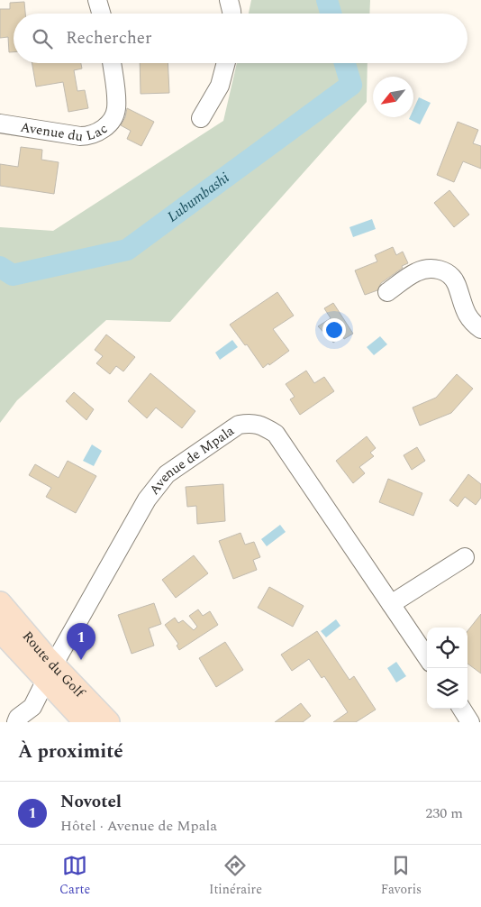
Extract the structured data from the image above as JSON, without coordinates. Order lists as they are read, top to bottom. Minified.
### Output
{"streets":{"main road":["Route du Golf"],"street":["Avenue du Lac","Avenue de Mpala"]},"crossings":[["Avenue de Mpala","Route du Golf"]],"water":["Lubumbashi"],"north":"bottom left","page":{"search":"Rechercher","pins":"1","heading":"À proximité","list":[{"mark":"1","name":"Novotel","note":"Hôtel · Avenue de Mpala","value":"230 m"}],"nav":["Carte","Itinéraire","Favoris"]}}
